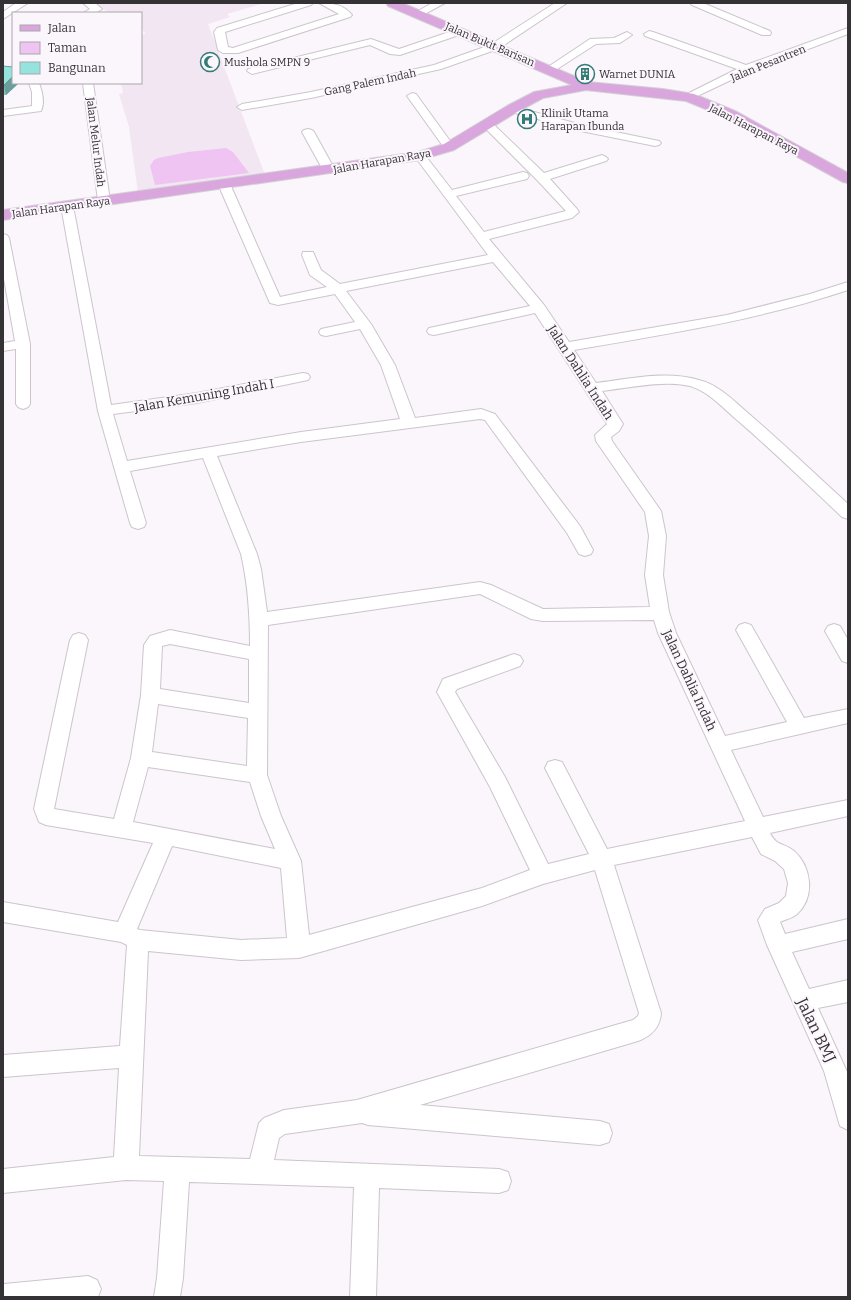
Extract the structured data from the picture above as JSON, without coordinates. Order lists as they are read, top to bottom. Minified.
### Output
{"streets":{"main road":["Jalan Bukit Barisan","Jalan Harapan Raya"],"street":["Jalan Pesantren","Gang Palem Indah","Jalan Melur Indah","Jalan Dahlia Indah","Jalan Kemuning Indah I","Jalan BMJ"]},"crossings":[["Jalan Bukit Barisan","Gang Palem Indah"],["Jalan Bukit Barisan","Jalan Harapan Raya"],["Jalan Pesantren","Jalan Harapan Raya"],["Jalan Harapan Raya","Jalan Melur Indah"],["Jalan Harapan Raya","Jalan Dahlia Indah"],["Jalan Dahlia Indah","Jalan BMJ"]],"places":{"mosque":["Mushola SMPN 9"],"building":["Warnet DUNIA"],"hospital":["Klinik Utama Harapan Ibunda"]},"legend":["Jalan","Taman","Bangunan"]}
